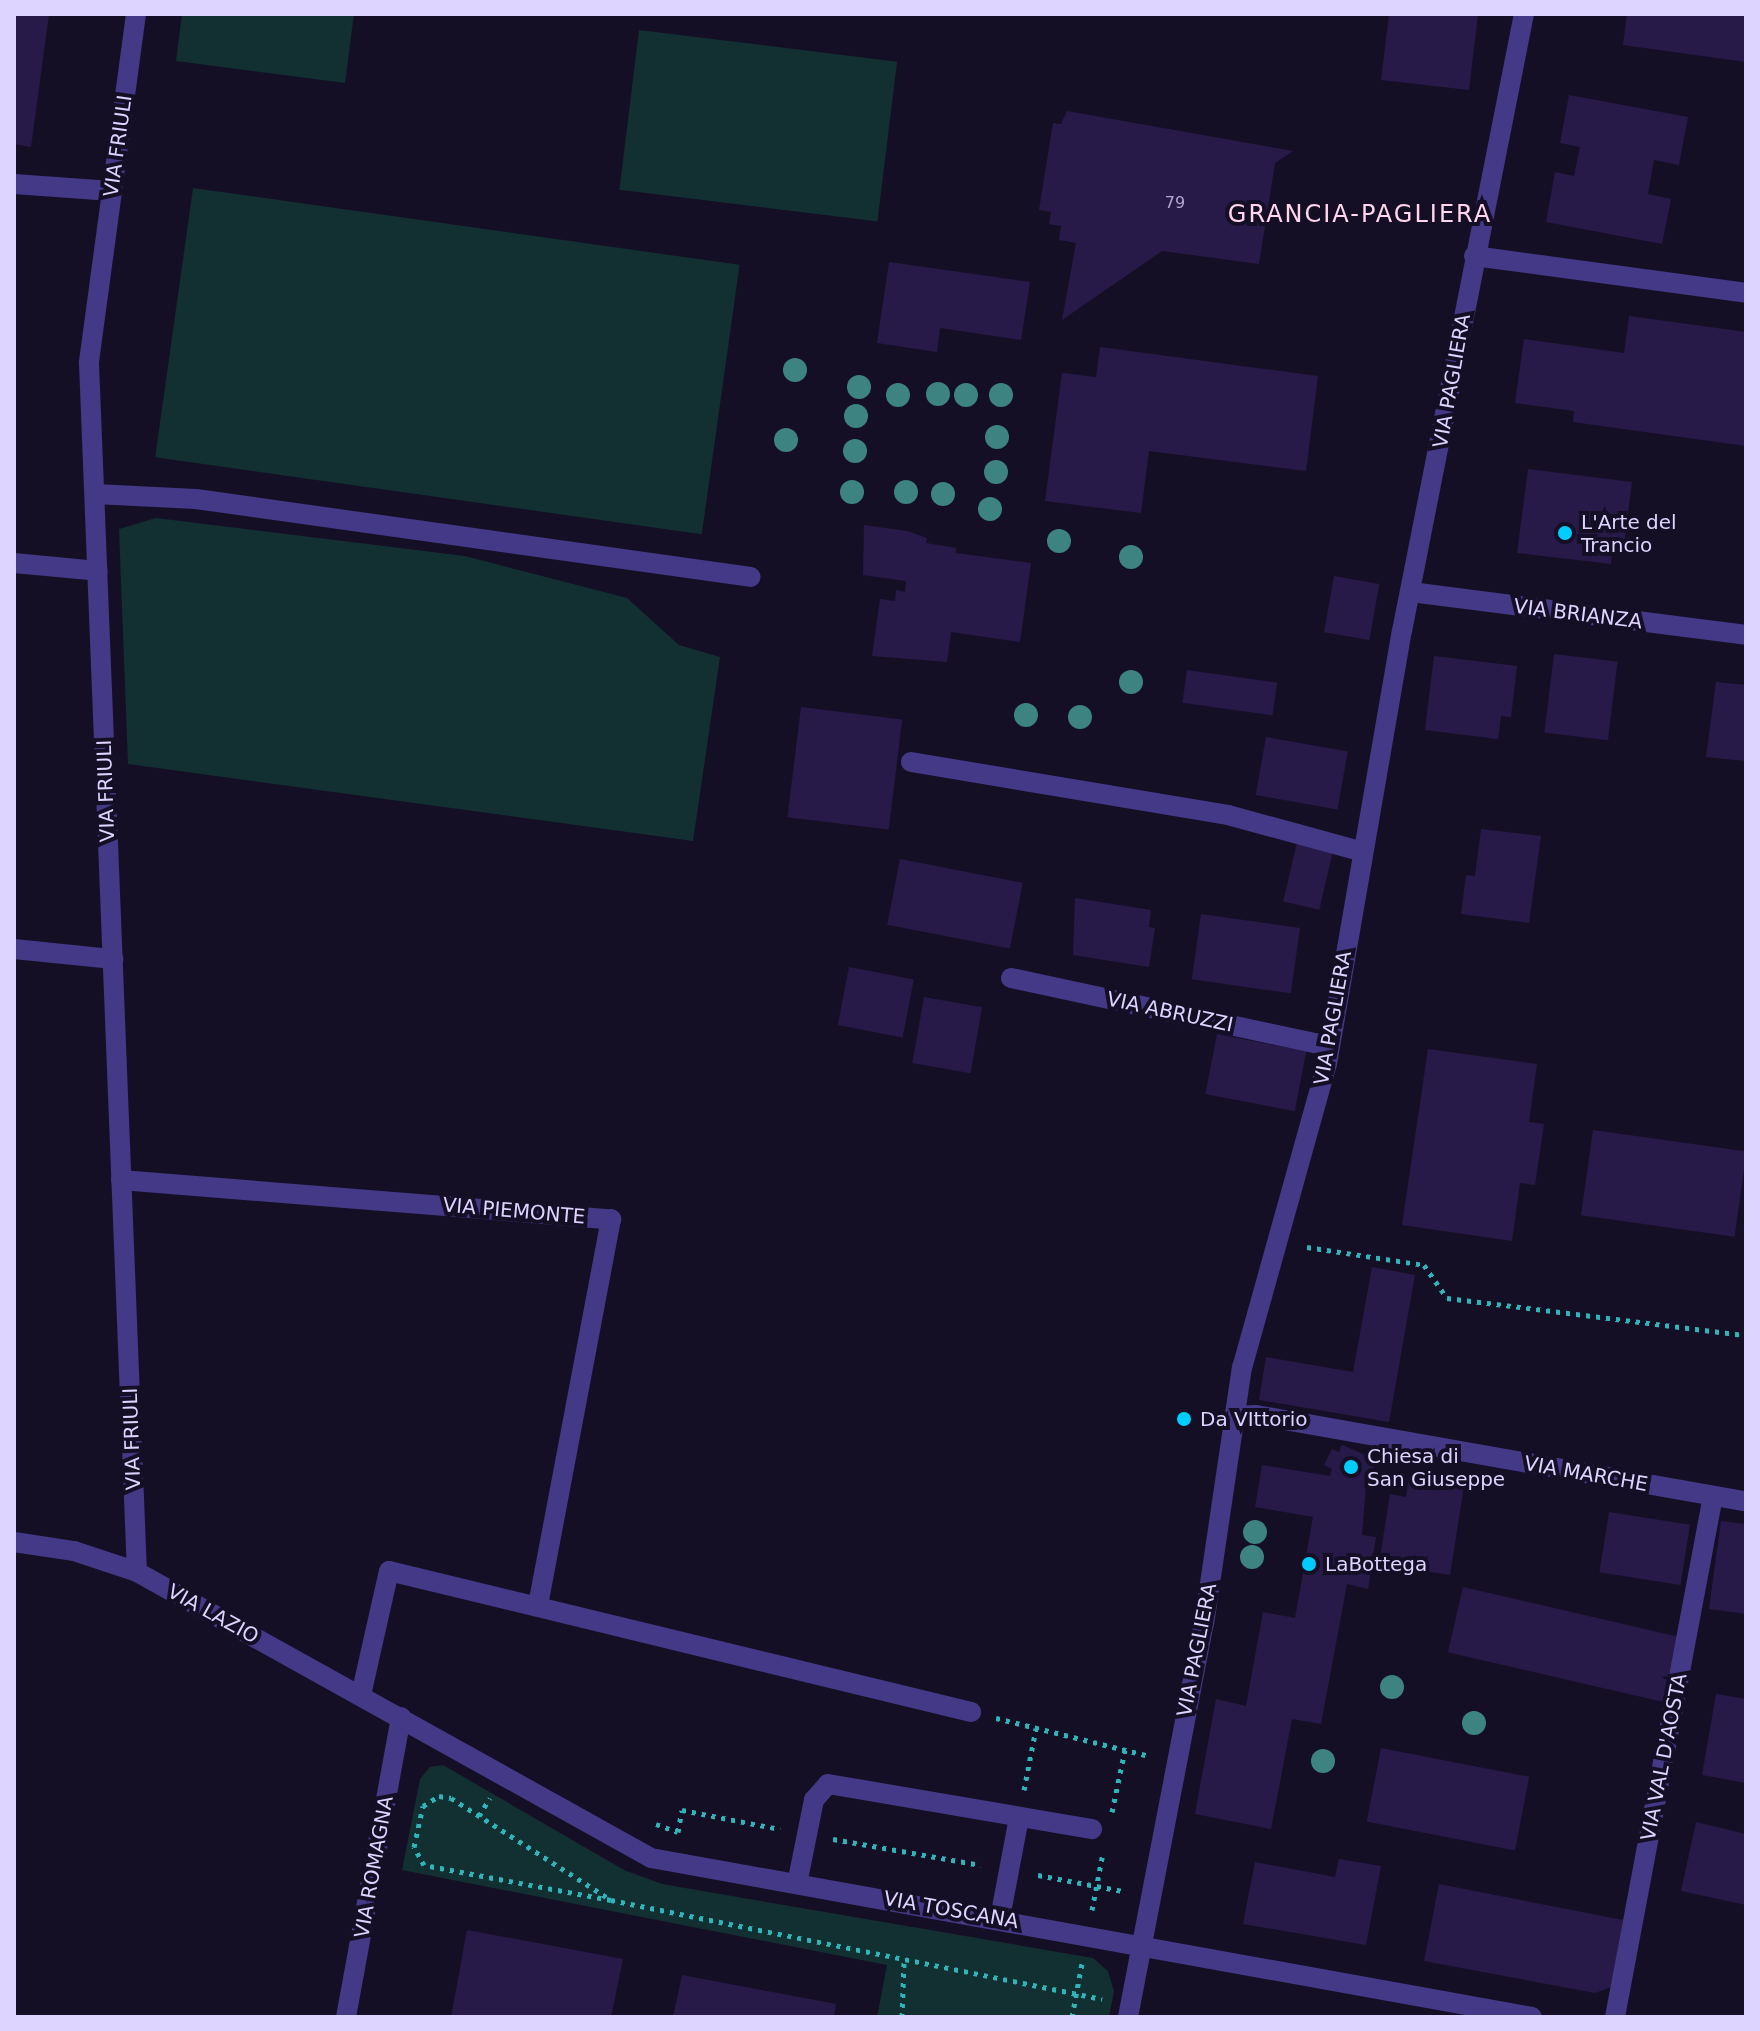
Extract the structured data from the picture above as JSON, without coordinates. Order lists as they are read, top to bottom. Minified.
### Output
{"streets":{"street":["VIA FRIULI","VIA PAGLIERA","VIA BRIANZA","VIA ABRUZZI","VIA PIEMONTE","VIA MARCHE","VIA LAZIO","VIA VAL D'AOSTA","VIA ROMAGNA","VIA TOSCANA"]},"crossings":[["VIA FRIULI","VIA PIEMONTE"],["VIA FRIULI","VIA LAZIO"],["VIA PAGLIERA","VIA BRIANZA"],["VIA PAGLIERA","VIA ABRUZZI"],["VIA PAGLIERA","VIA MARCHE"],["VIA PAGLIERA","VIA TOSCANA"],["VIA MARCHE","VIA VAL D'AOSTA"],["VIA LAZIO","VIA ROMAGNA"],["VIA LAZIO","VIA TOSCANA"],["VIA ROMAGNA","VIA TOSCANA"]],"districts":["GRANCIA-PAGLIERA"],"places":["L'Arte del Trancio","Da VIttorio","Chiesa di San Giuseppe","LaBottega"],"house_numbers":["79"]}
